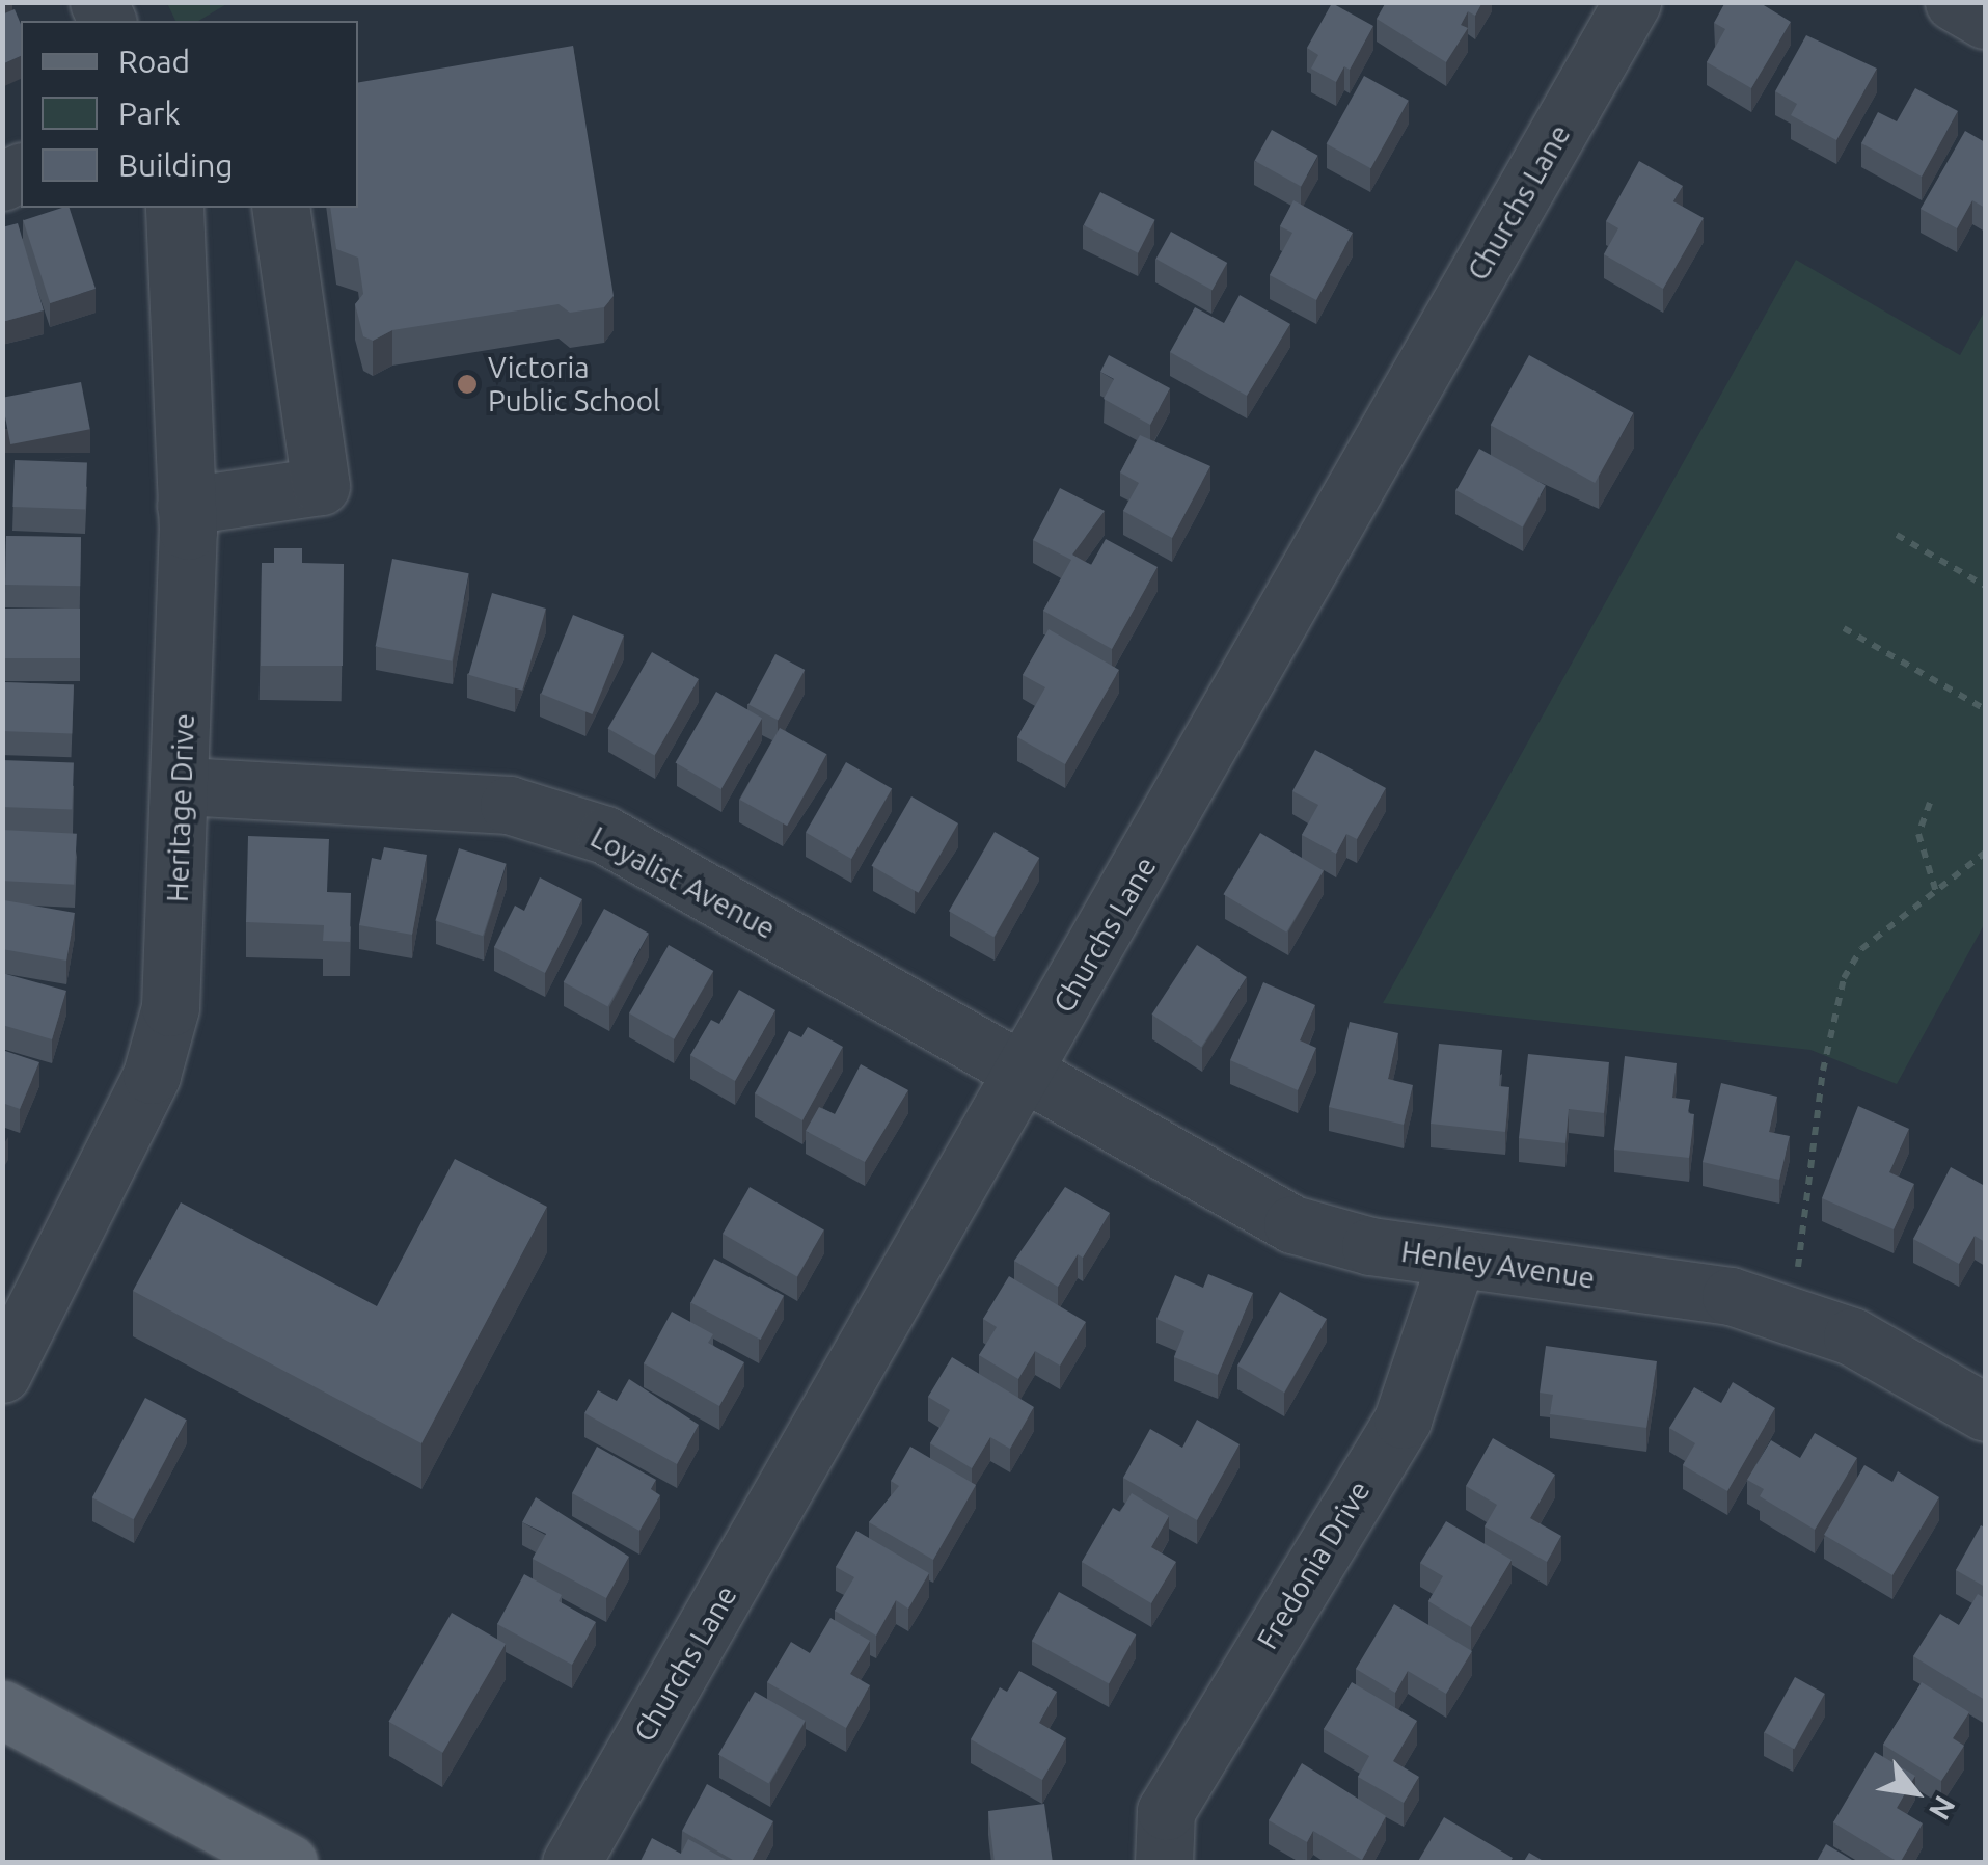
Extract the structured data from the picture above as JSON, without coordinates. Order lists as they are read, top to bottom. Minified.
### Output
{"streets":{"street":["Churchs Lane","Heritage Drive","Loyalist Avenue","Henley Avenue","Fredonia Drive"]},"crossings":[["Churchs Lane","Loyalist Avenue"],["Churchs Lane","Henley Avenue"],["Heritage Drive","Loyalist Avenue"],["Loyalist Avenue","Henley Avenue"],["Henley Avenue","Fredonia Drive"]],"places":["Victoria Public School"],"legend":["Road","Park","Building"],"north":"bottom right"}
